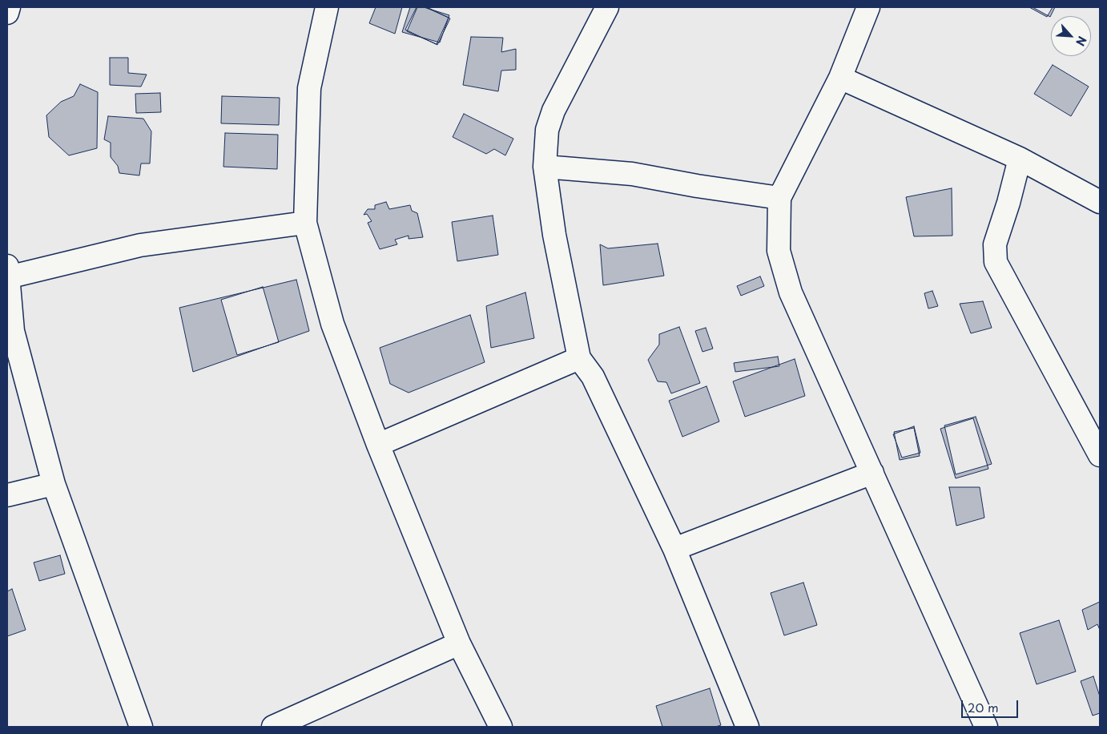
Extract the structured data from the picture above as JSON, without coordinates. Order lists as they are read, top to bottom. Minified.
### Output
{"scale_bar":"20 m","north":"bottom right"}
